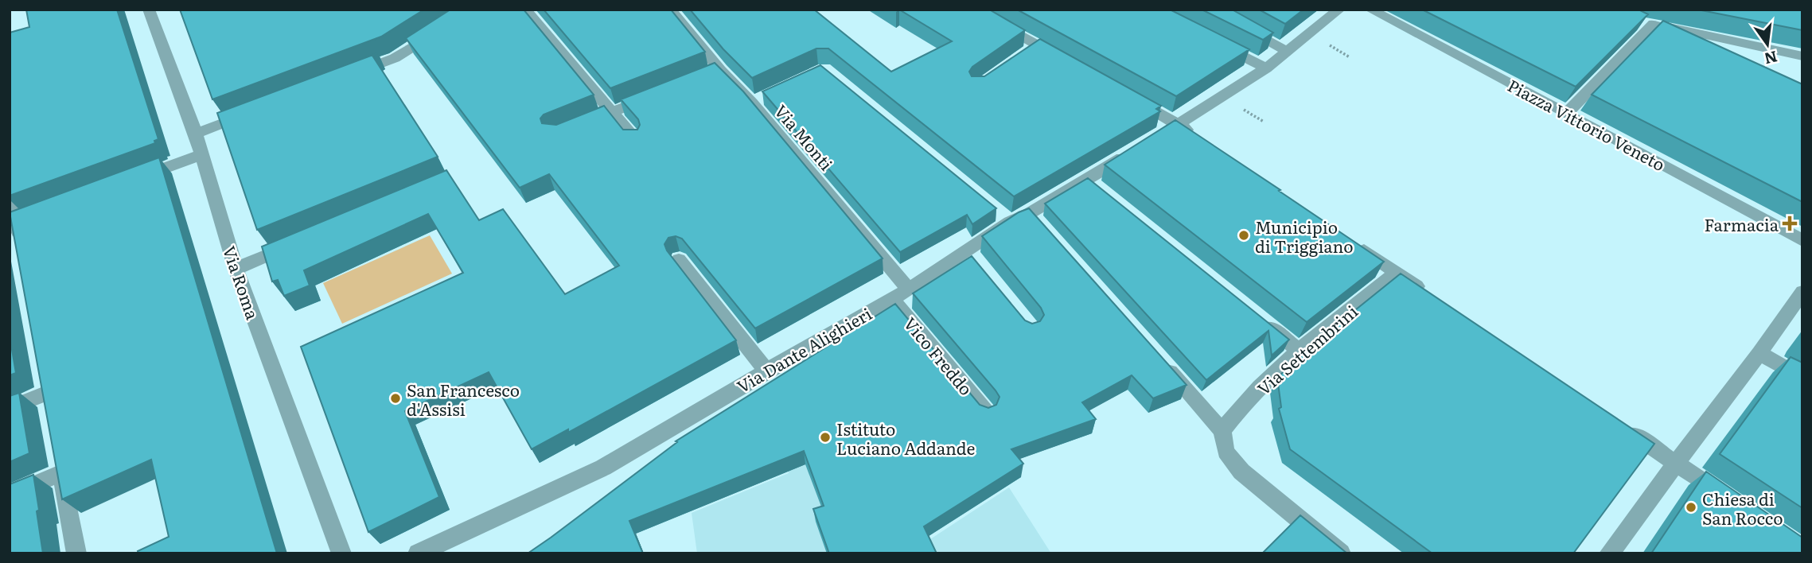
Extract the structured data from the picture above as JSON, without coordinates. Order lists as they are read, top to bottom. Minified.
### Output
{"streets":{"street":["Piazza Vittorio Veneto","Via Monti","Via Roma","Via Dante Alighieri","Via Settembrini","Vico Freddo"]},"crossings":[["Via Monti","Via Dante Alighieri"],["Via Dante Alighieri","Vico Freddo"]],"places":{"health":["Farmacia"],"other":["Municipio di Triggiano","San Francesco d'Assisi","Istituto Luciano Addande","Chiesa di San Rocco"]},"north":"bottom"}
